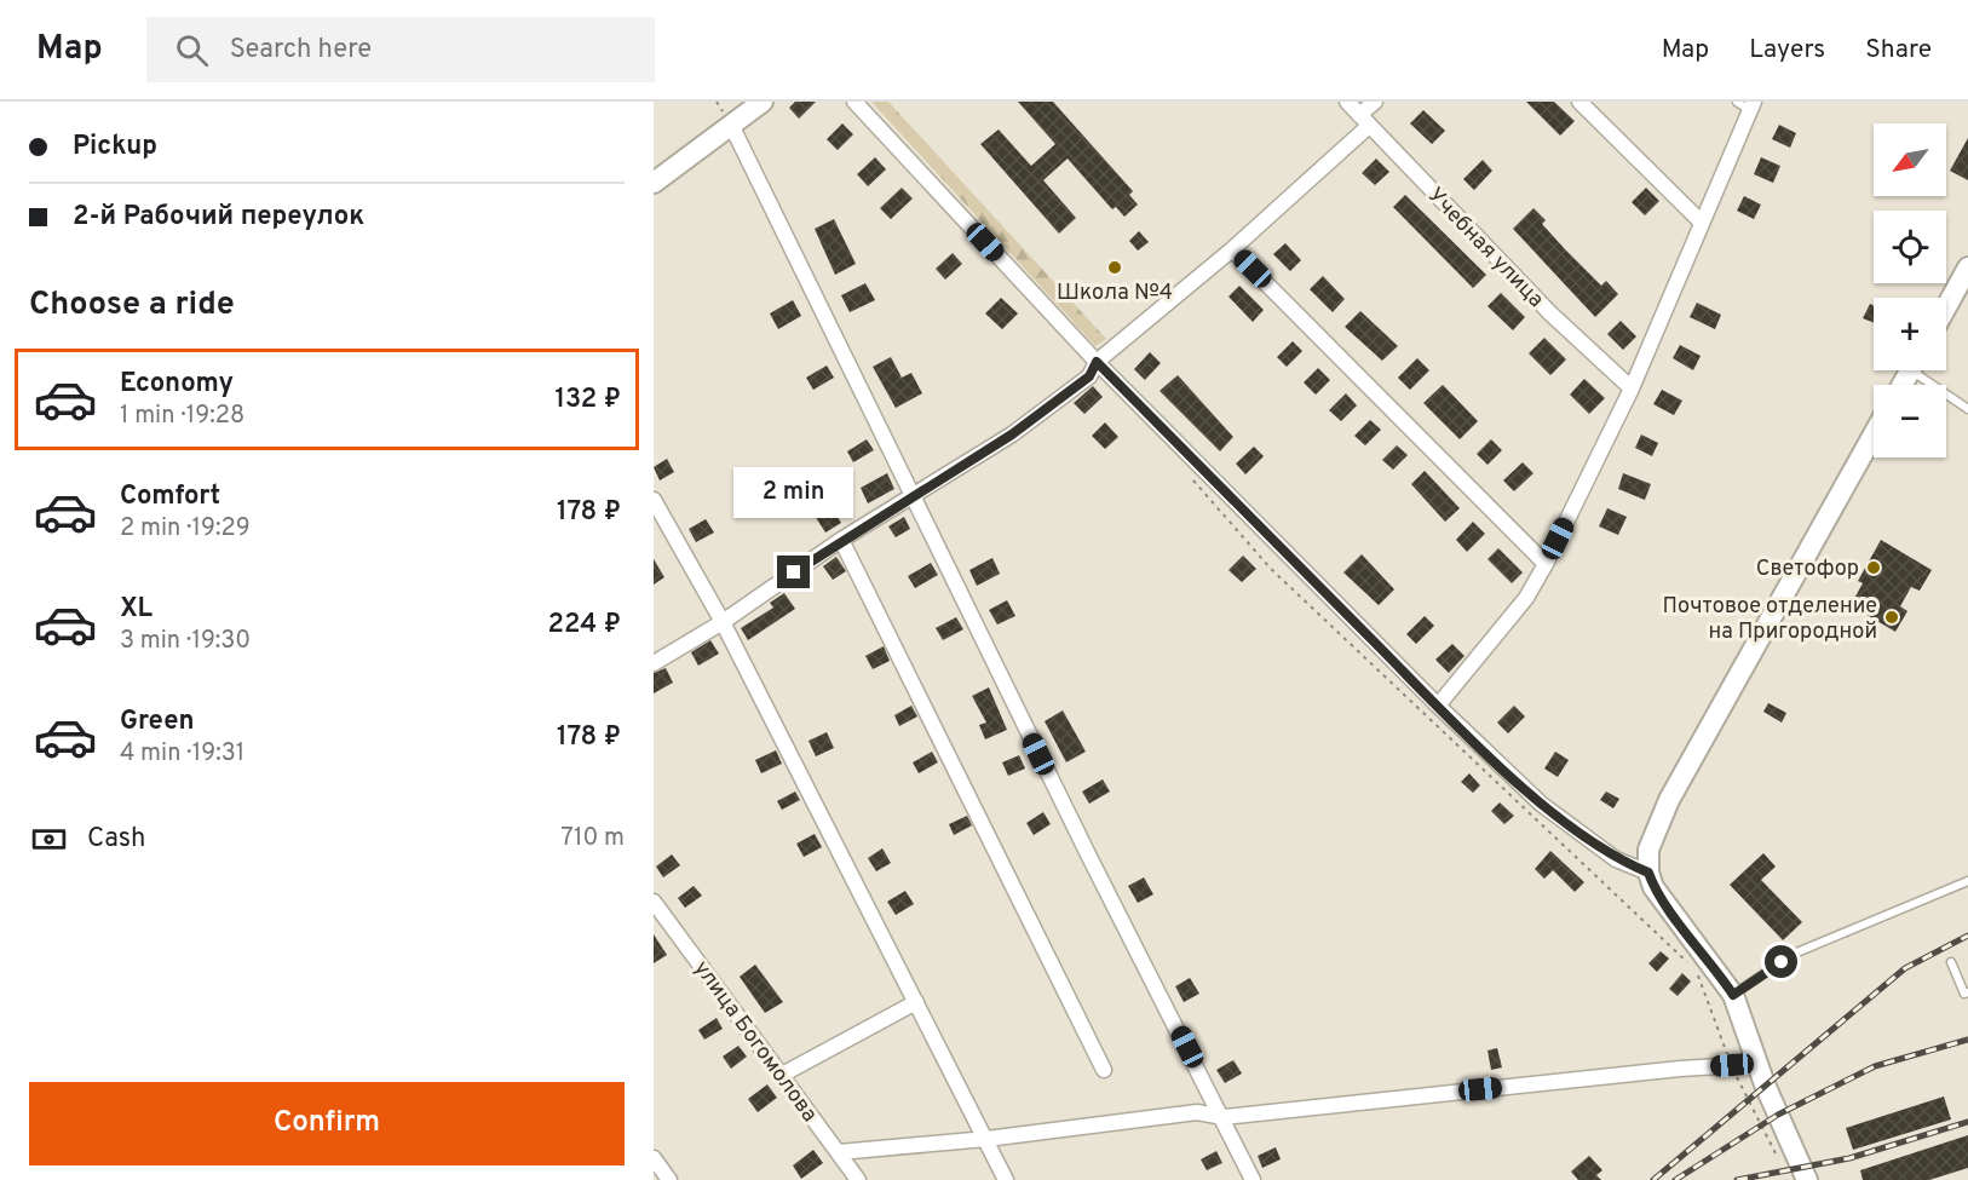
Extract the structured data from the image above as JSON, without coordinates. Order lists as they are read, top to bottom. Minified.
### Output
{"streets":{"street":["Учебная улица","улица Богомолова"]},"places":["Школа №4","Светофор","Почтовое отделение на Пригородной"],"north":"bottom left","page":{"header":"Map","search":"Search here","nav":["Map","Layers","Share"],"banner":["Pickup","2-й Рабочий переулок"],"map_buttons":["+","−"],"heading":"Choose a ride","list":[{"name":"Economy","note":"1 min · 19:28","value":"132 ₽"},{"name":"Comfort","note":"2 min · 19:29","value":"178 ₽"},{"name":"XL","note":"3 min · 19:30","value":"224 ₽"},{"name":"Green","note":"4 min · 19:31","value":"178 ₽"}],"bubble":"2 min","pay":["Cash","710 m"],"buttons":"Confirm"}}
